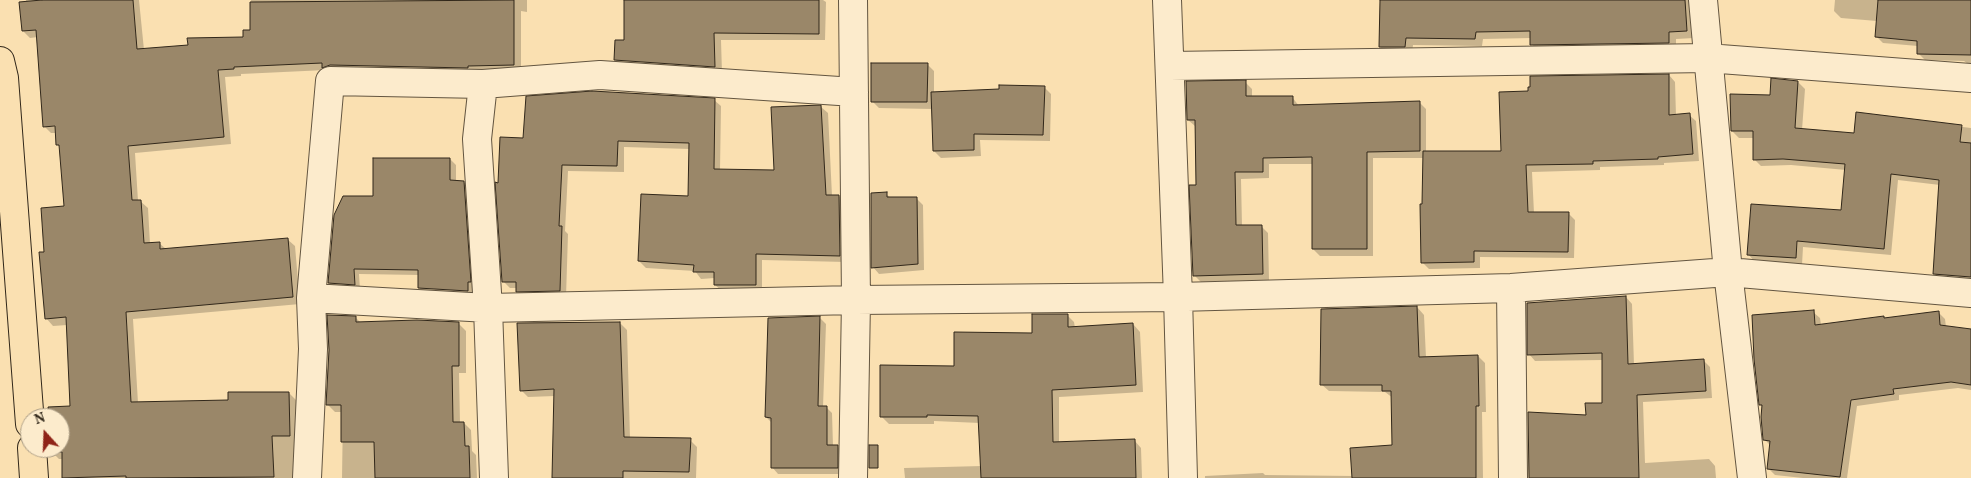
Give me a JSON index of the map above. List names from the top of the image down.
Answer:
{
  "north": "top"
}
